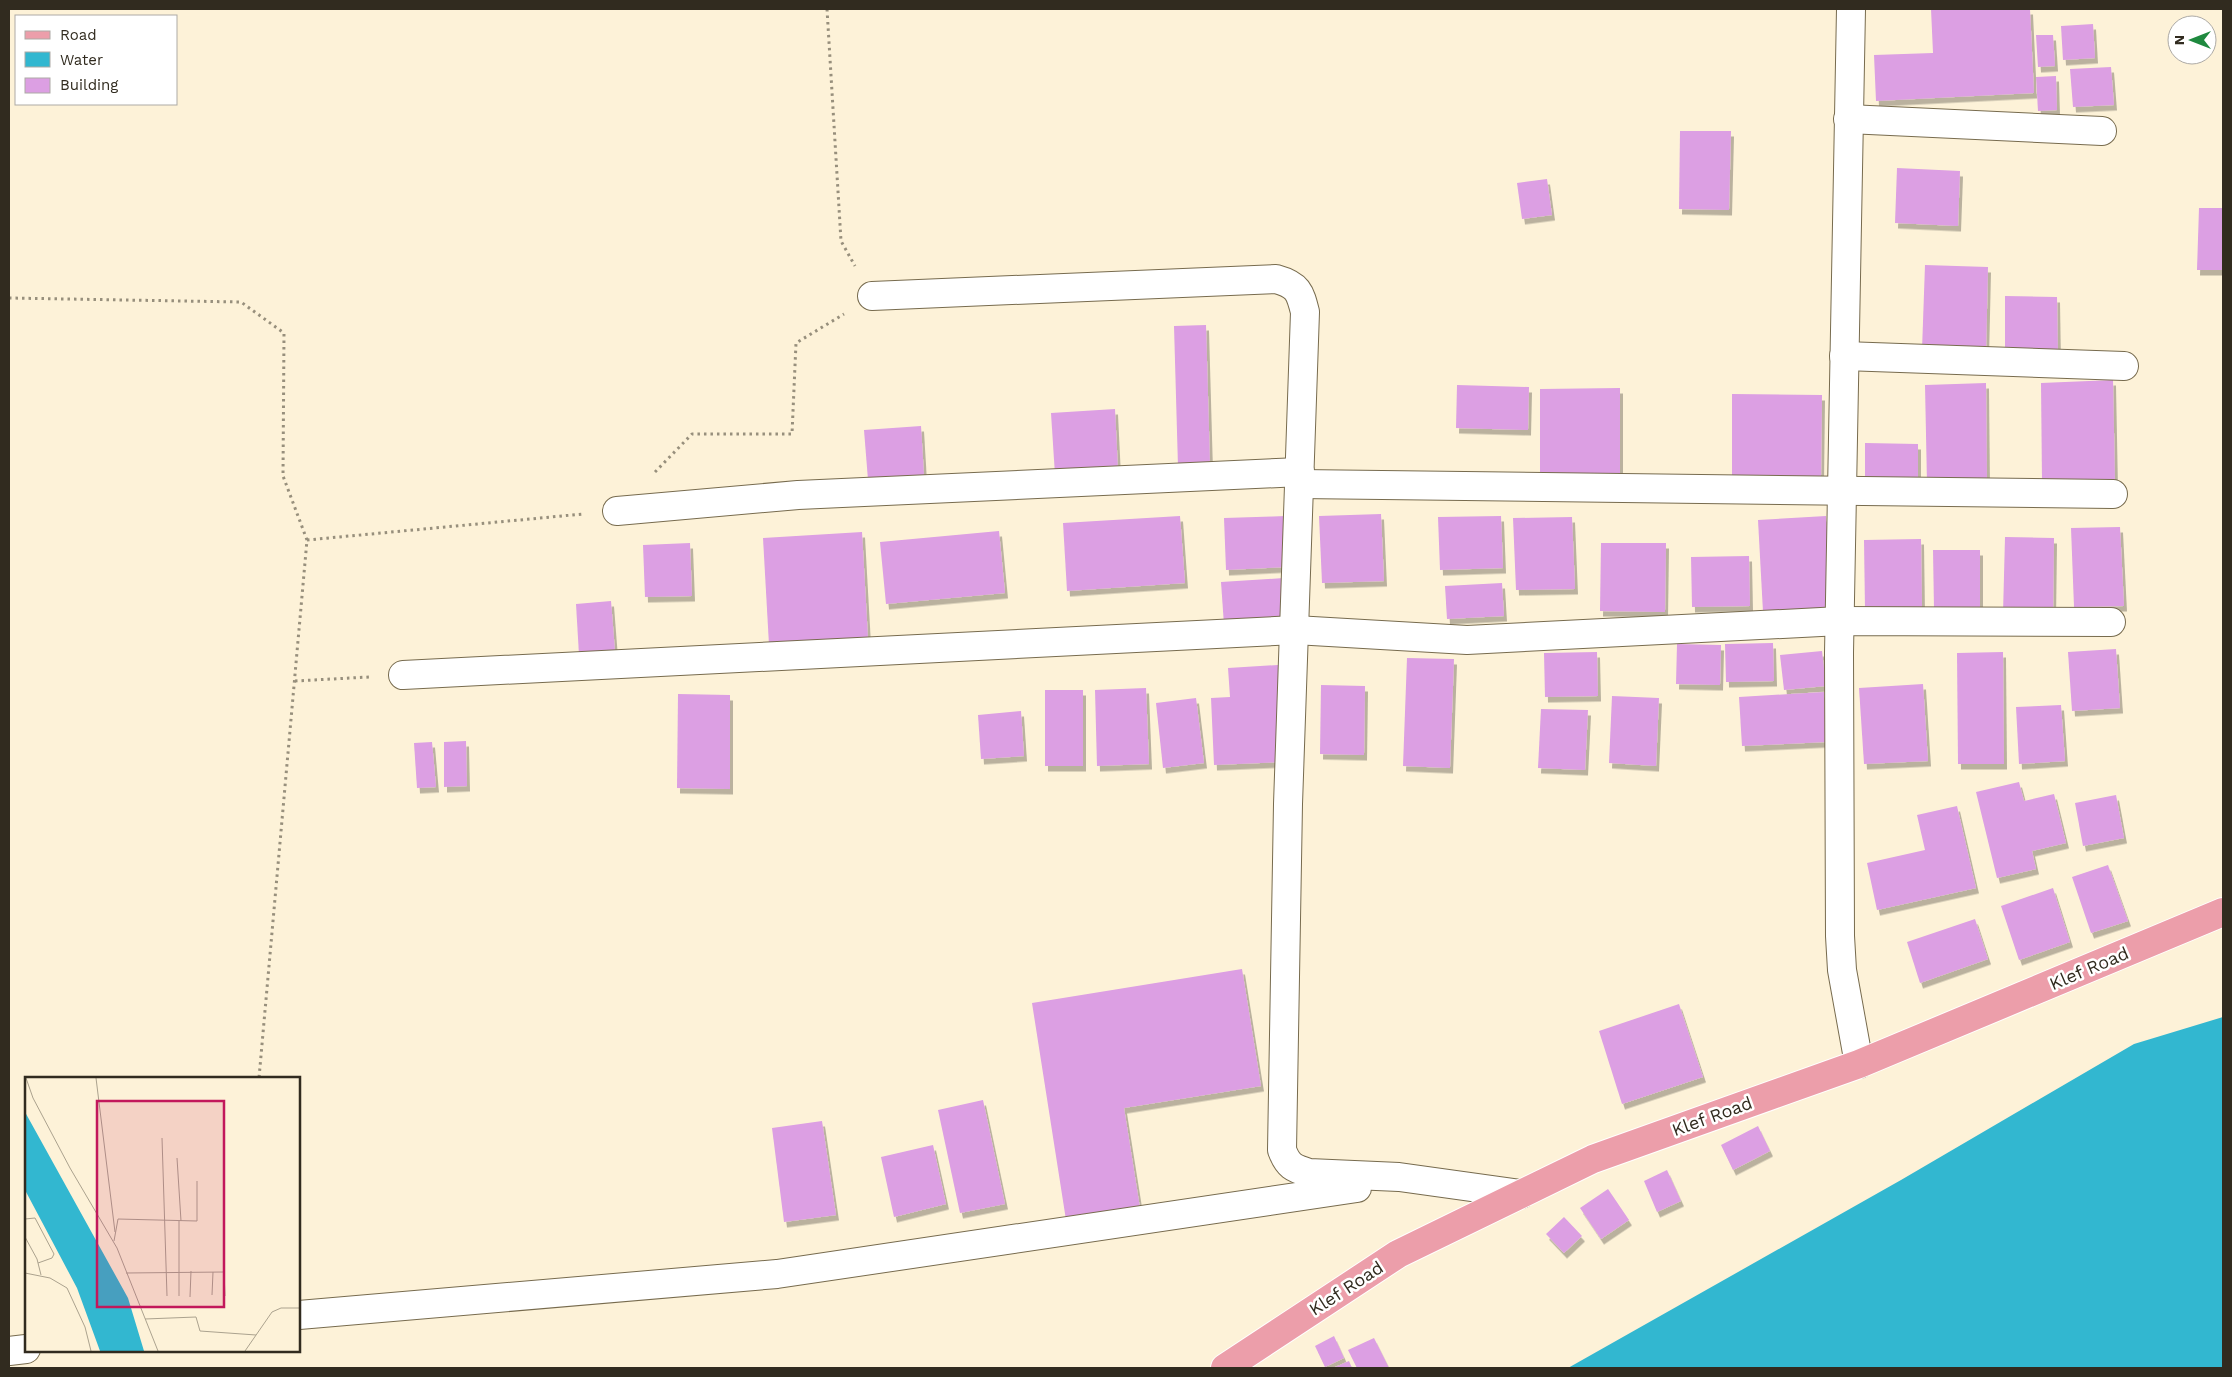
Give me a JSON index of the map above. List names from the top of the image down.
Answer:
{
  "streets": {
    "main road": ["Klef Road"]
  },
  "legend": ["Road", "Water", "Building"],
  "north": "left"
}
